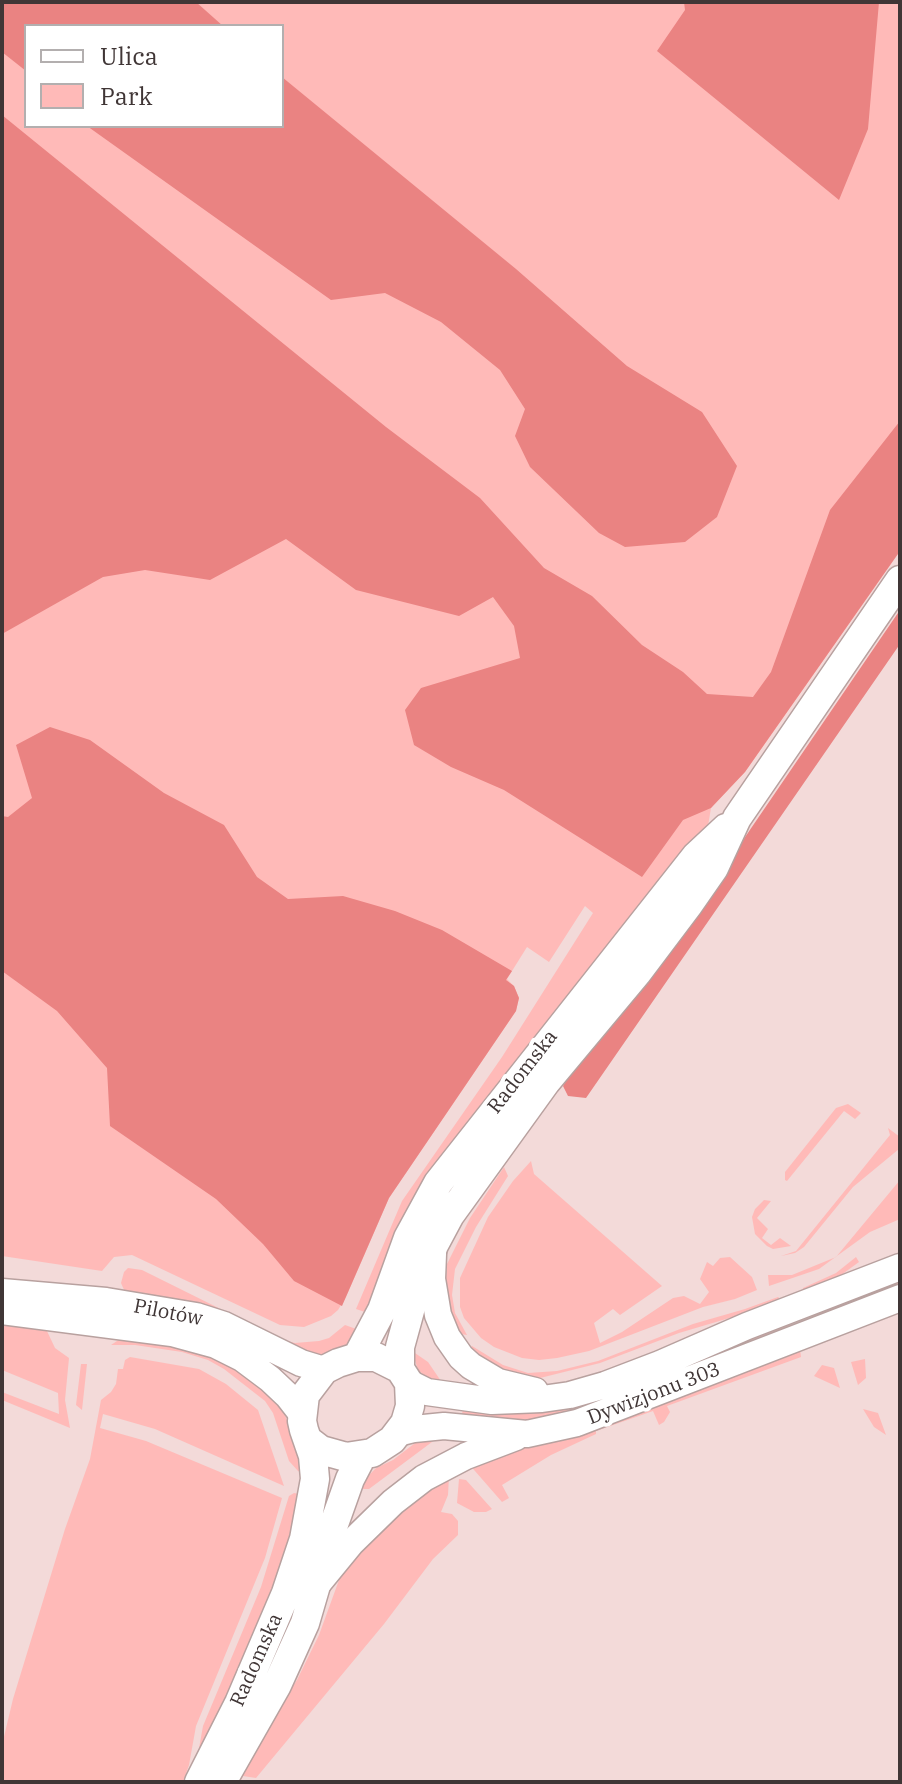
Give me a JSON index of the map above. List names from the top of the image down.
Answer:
{
  "streets": {
    "main road": ["Radomska", "Pilotów", "Dywizjonu 303"]
  },
  "crossings": [
    ["Radomska", "Pilotów"],
    ["Radomska", "Dywizjonu 303"],
    ["Pilotów", "Dywizjonu 303"]
  ],
  "legend": ["Ulica", "Park"]
}
